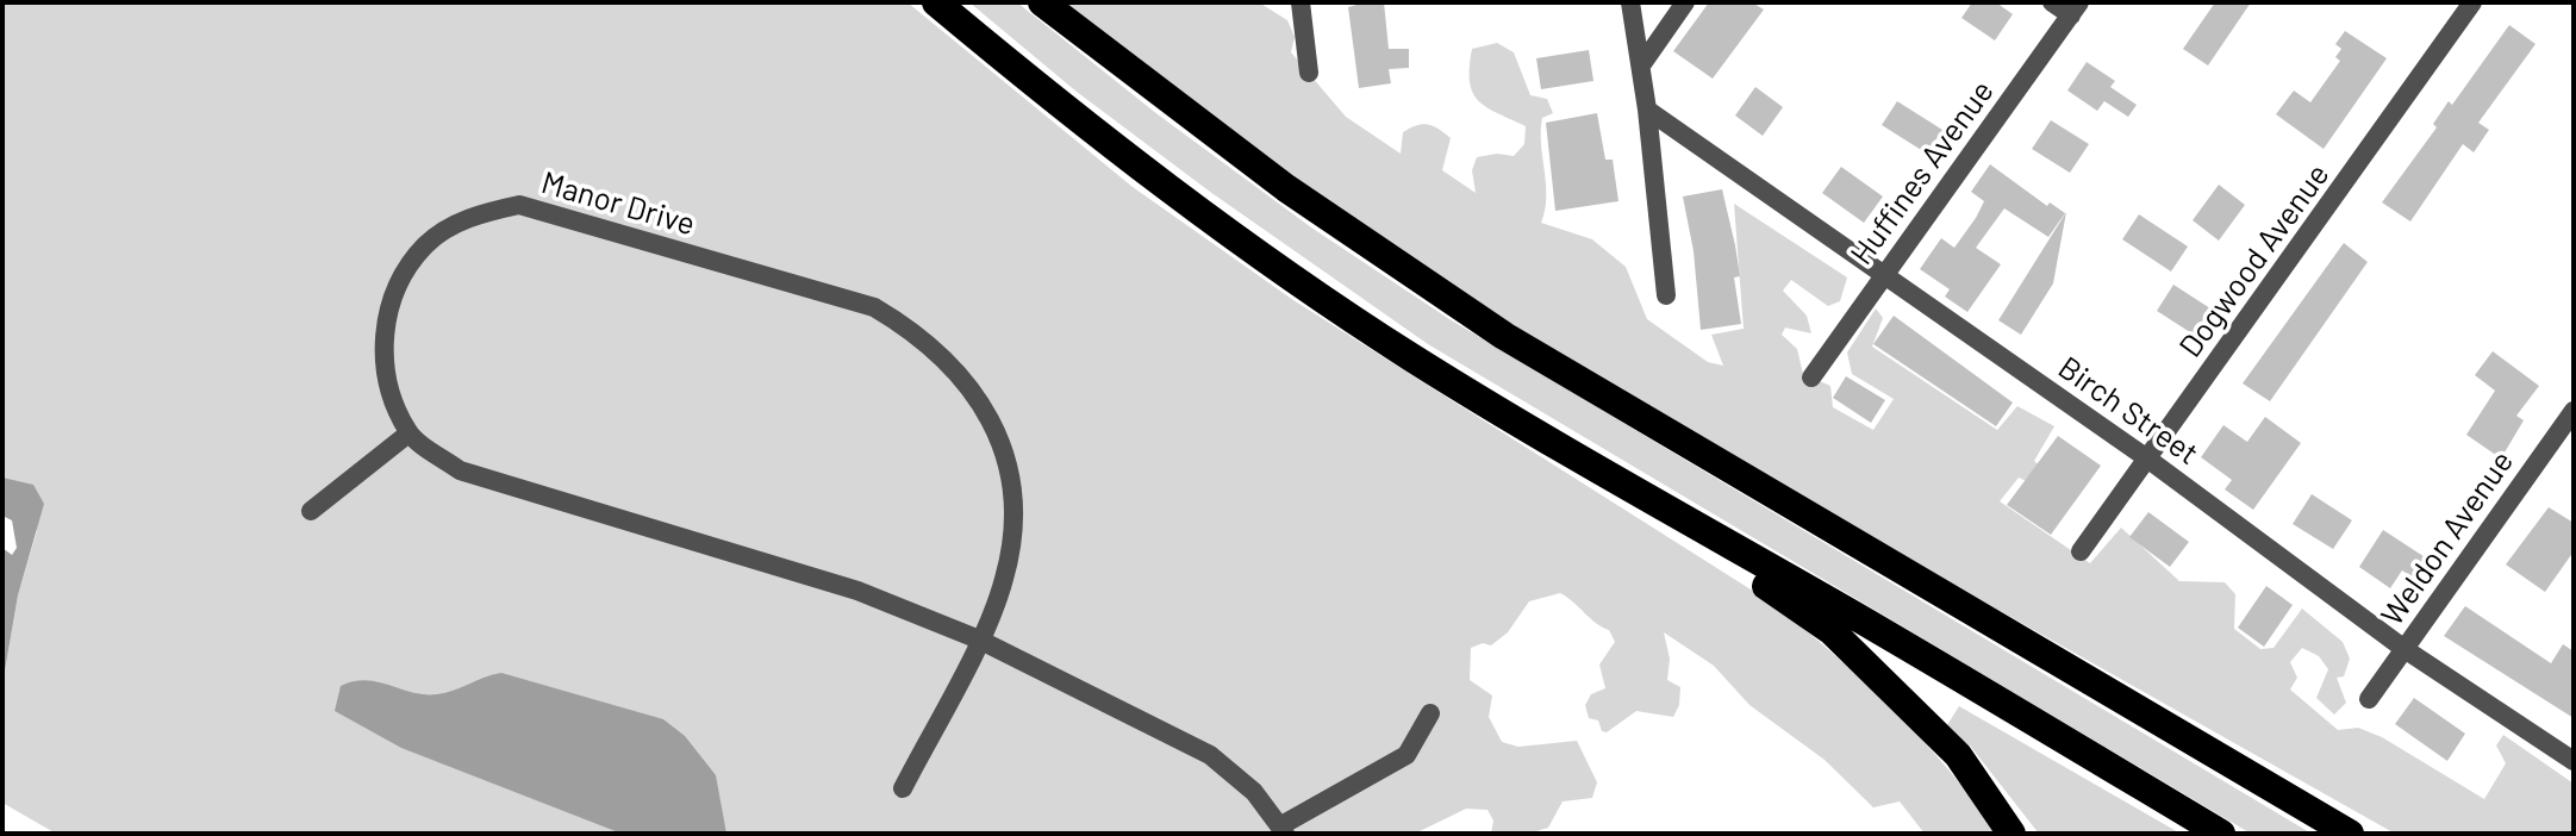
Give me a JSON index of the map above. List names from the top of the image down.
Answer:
{
  "streets": {
    "street": [
      "Huffines Avenue",
      "Manor Drive",
      "Dogwood Avenue",
      "Birch Street",
      "Weldon Avenue"
    ]
  },
  "crossings": [
    ["Huffines Avenue", "Birch Street"],
    ["Dogwood Avenue", "Birch Street"],
    ["Birch Street", "Weldon Avenue"]
  ]
}
